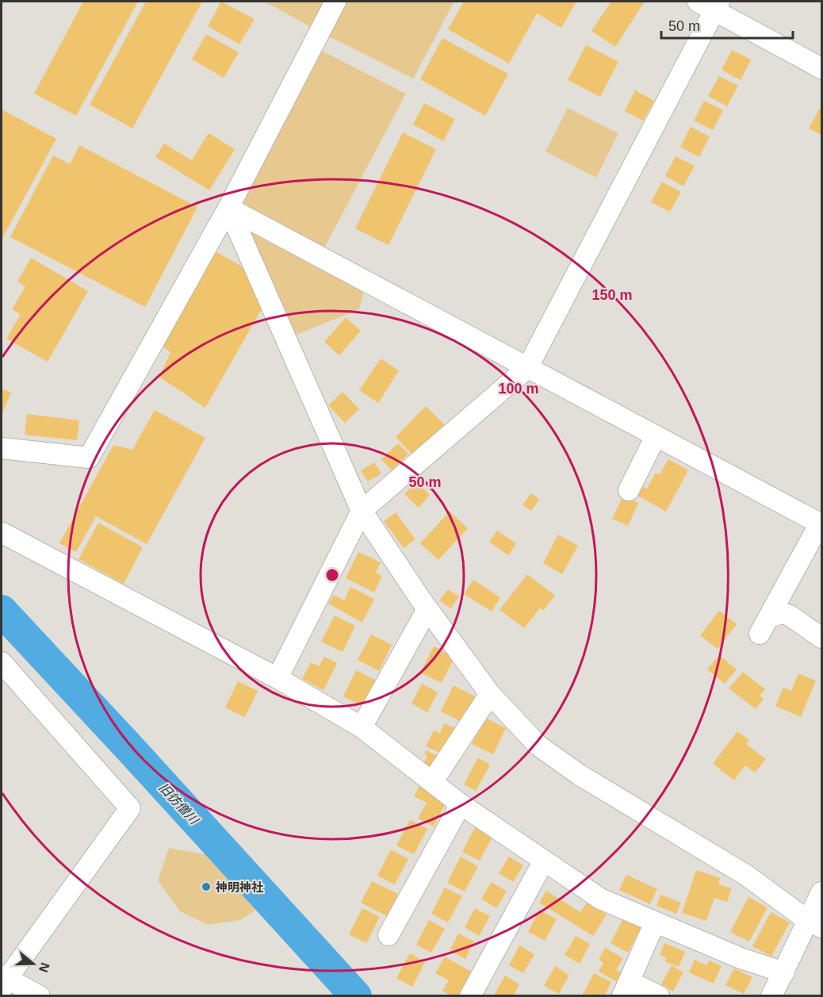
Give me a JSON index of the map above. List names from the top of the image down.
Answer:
{
  "water": ["旧彷僧川"],
  "places": ["神明神社"],
  "scale_bar": "50 m",
  "north": "right",
  "rings": ["150 m", "100 m", "50 m"]
}
